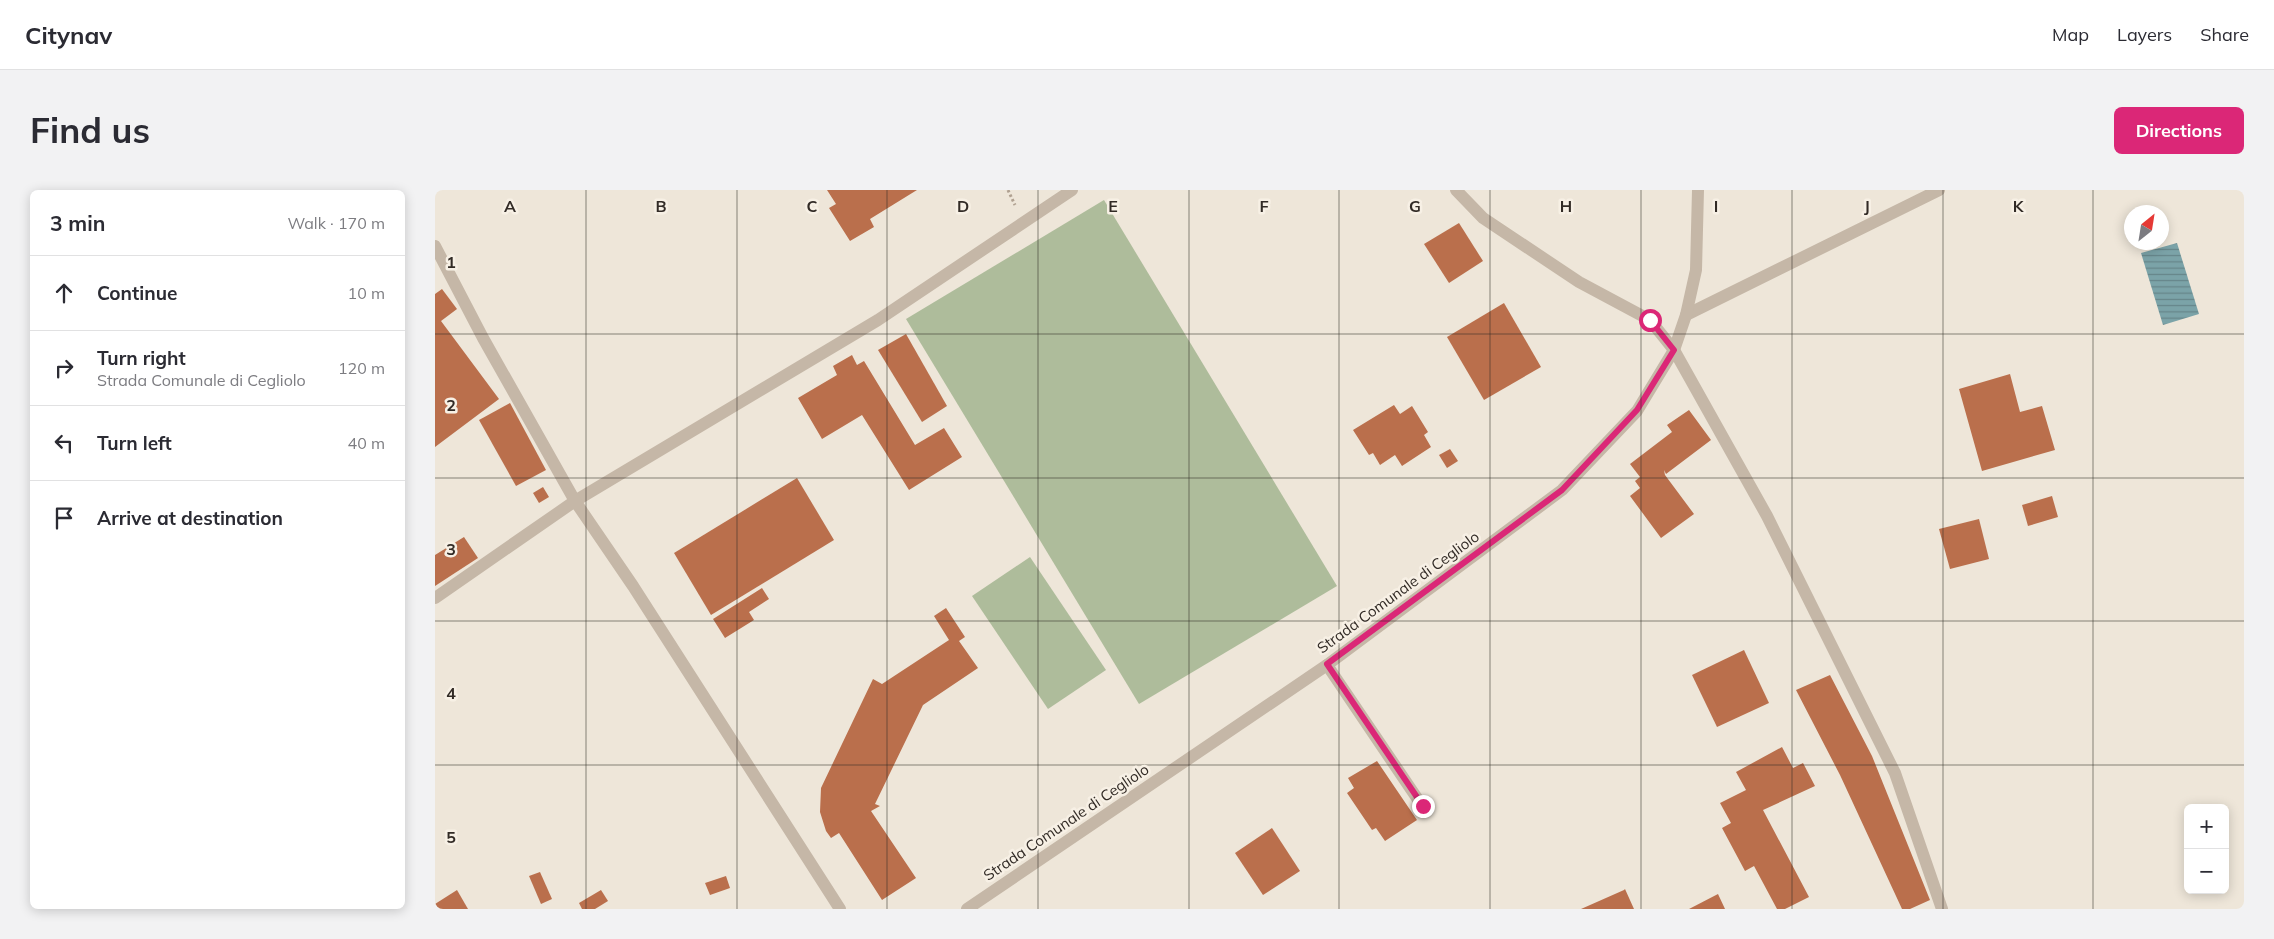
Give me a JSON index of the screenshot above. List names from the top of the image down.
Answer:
{
  "streets": {
    "street": ["Strada Comunale di Cegliolo"]
  },
  "north": "top right",
  "page": {
    "header": "Citynav",
    "nav": ["Map", "Layers", "Share"],
    "buttons": "Directions",
    "title": "Find us",
    "heading": ["3 min", "Walk · 170 m"],
    "list": [
      ["Continue", "10 m"],
      ["Turn right", "Strada Comunale di Cegliolo", "120 m"],
      ["Turn left", "40 m"],
      "Arrive at destination"
    ],
    "map_buttons": ["+", "−"]
  },
  "grid": {
    "columns": [
      "A",
      "B",
      "C",
      "D",
      "E",
      "F",
      "G",
      "H",
      "I",
      "J",
      "K"
    ],
    "rows": [
      "1",
      "2",
      "3",
      "4",
      "5"
    ]
  }
}
